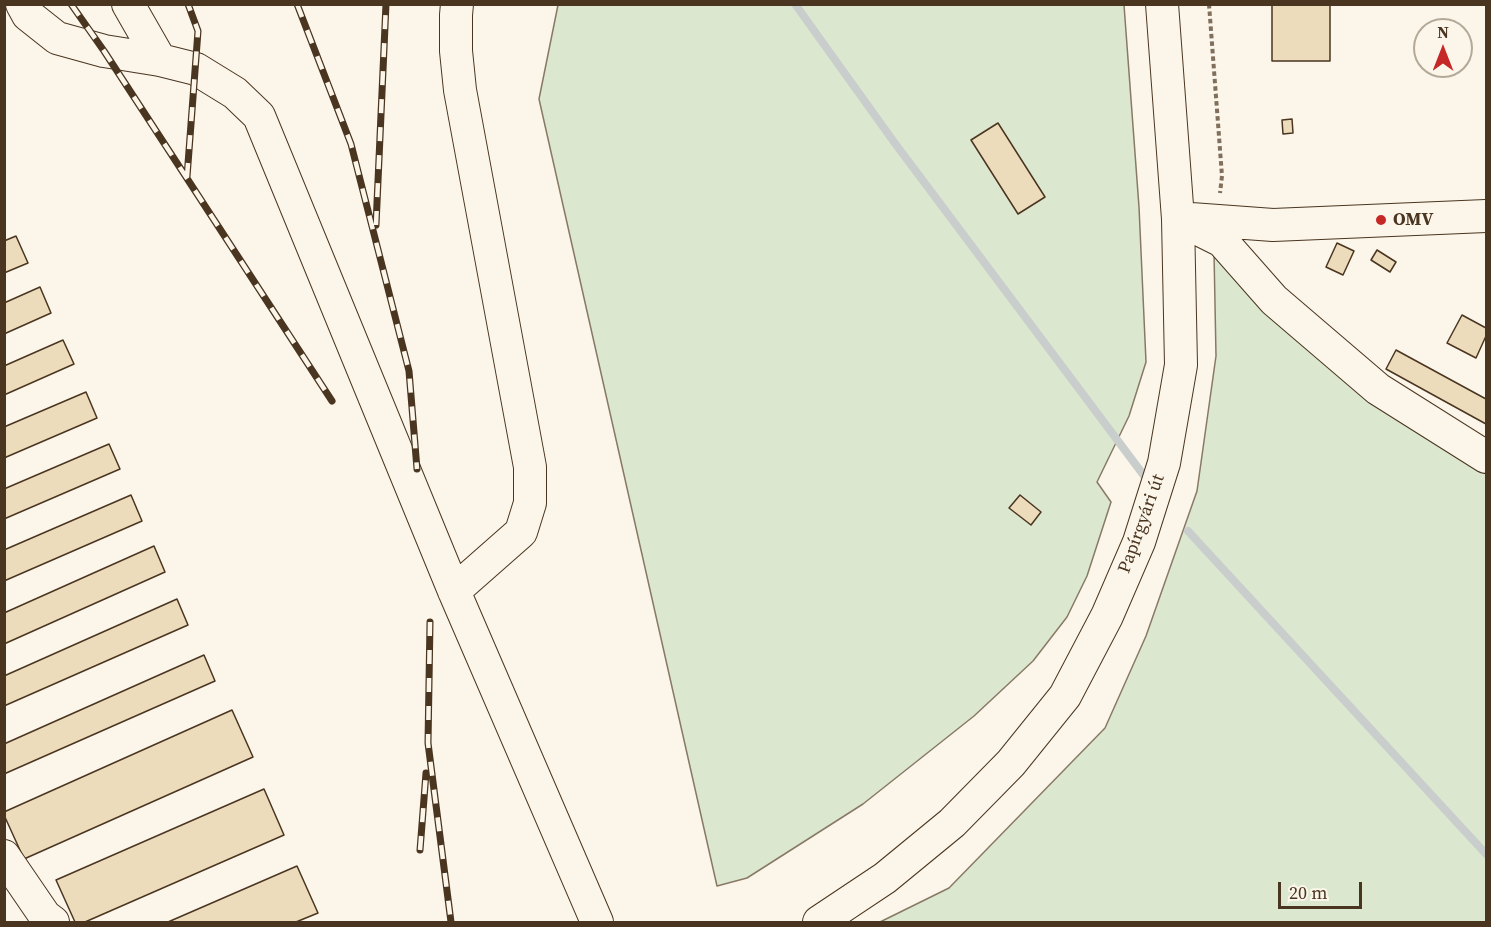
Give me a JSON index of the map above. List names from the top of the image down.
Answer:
{
  "streets": {
    "street": ["Papírgyári út"]
  },
  "places": ["OMV"],
  "scale_bar": "20 m",
  "north": "top"
}
